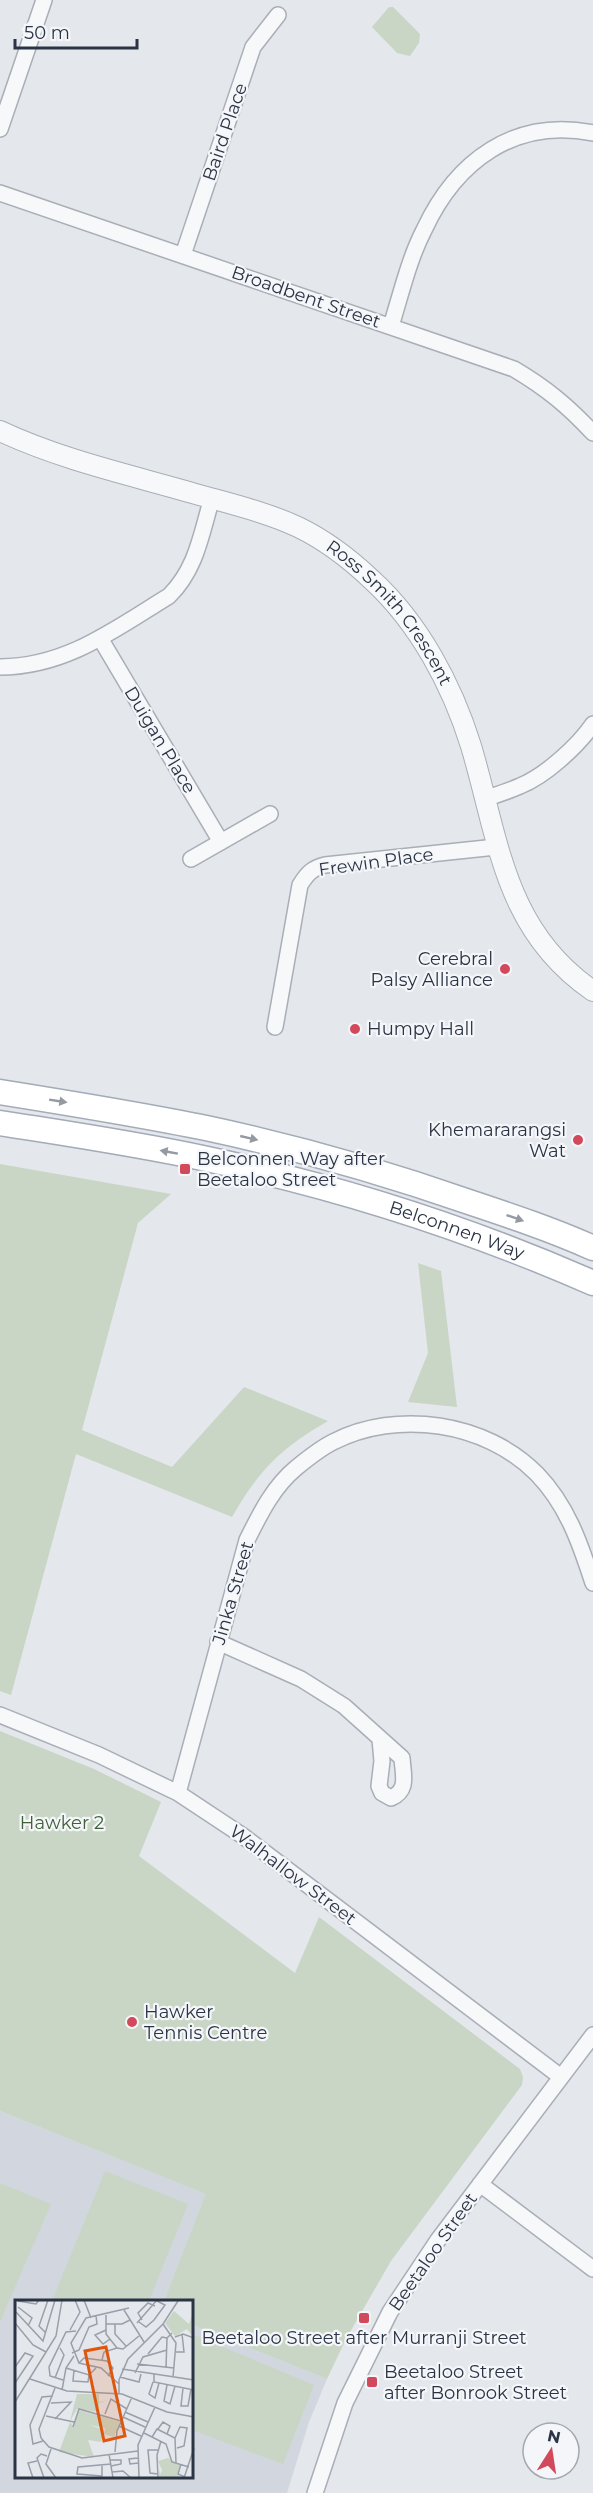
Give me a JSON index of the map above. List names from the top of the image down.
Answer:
{
  "streets": {
    "main road": ["Belconnen Way"],
    "street": [
      "Baird Place",
      "Broadbent Street",
      "Ross Smith Crescent",
      "Duigan Place",
      "Frewin Place",
      "Jinka Street",
      "Walhallow Street",
      "Beetaloo Street"
    ]
  },
  "crossings": [
    ["Baird Place", "Broadbent Street"],
    ["Ross Smith Crescent", "Frewin Place"],
    ["Jinka Street", "Walhallow Street"],
    ["Walhallow Street", "Beetaloo Street"]
  ],
  "parks": ["Hawker 2"],
  "places": {
    "other": [
      "Cerebral Palsy Alliance",
      "Humpy Hall",
      "Khemararangsi Wat",
      "Hawker Tennis Centre"
    ],
    "transit": ["Belconnen Way after Beetaloo Street", "Beetaloo Street after Murranji Street", "Beetaloo Street after Bonrook Street"]
  },
  "scale_bar": "50 m",
  "north": "top"
}
